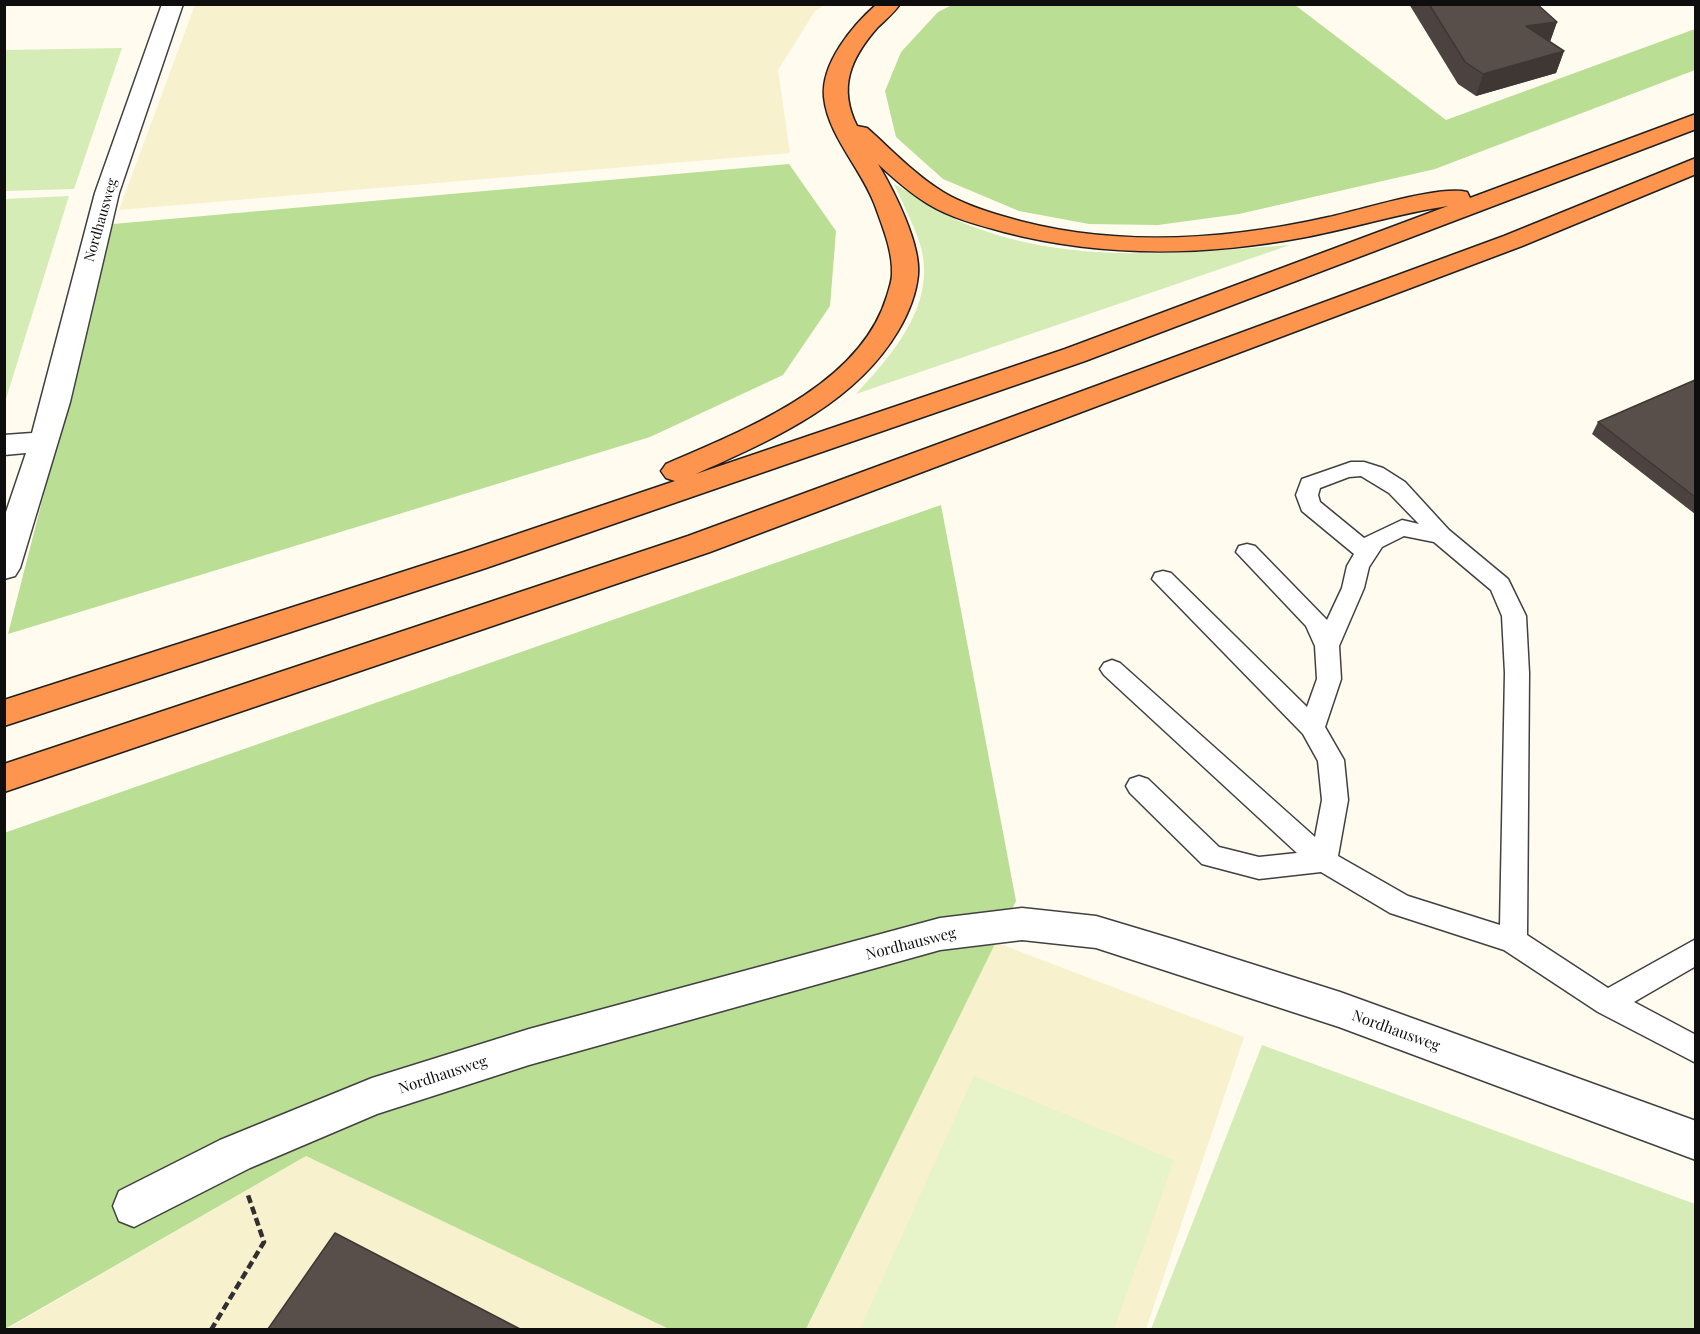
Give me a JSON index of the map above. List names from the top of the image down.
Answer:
{
  "streets": {
    "street": ["Nordhausweg"]
  }
}
